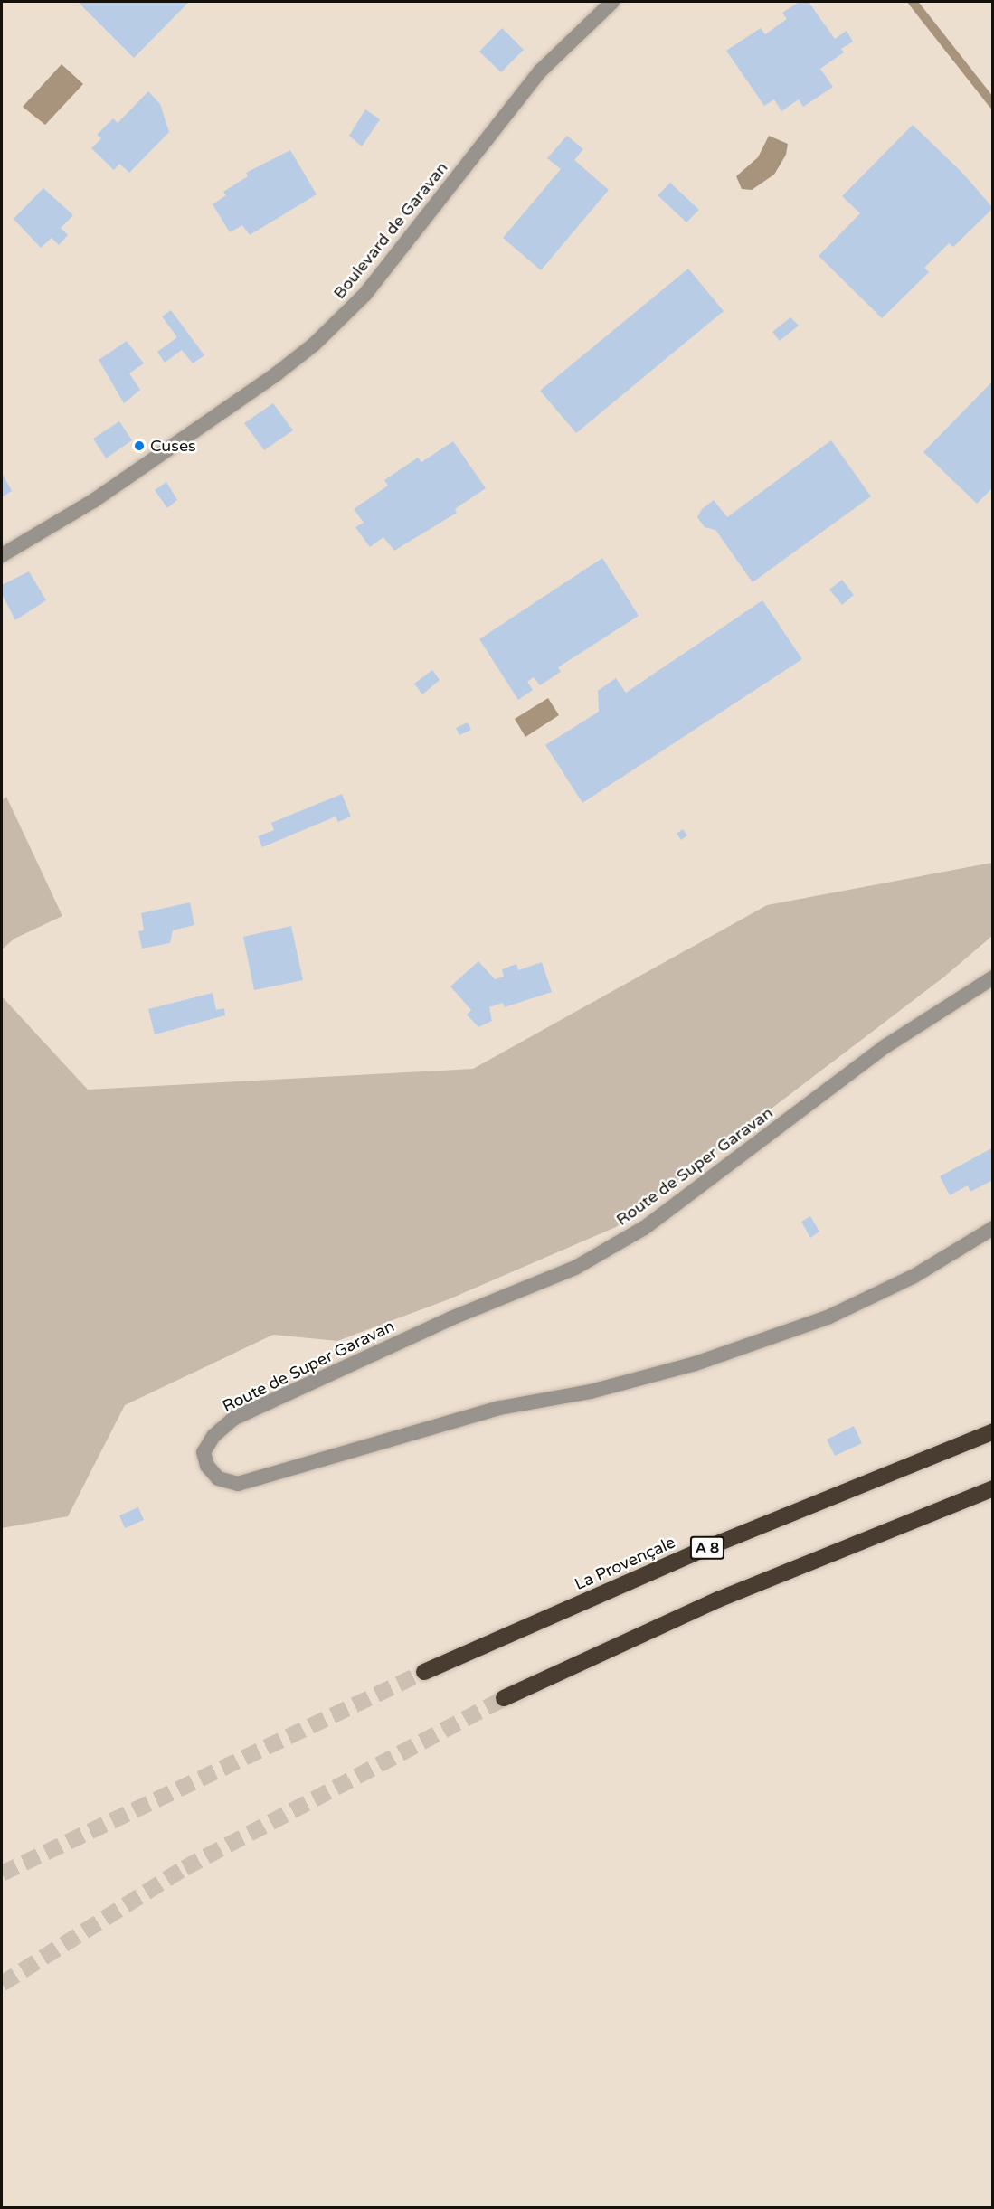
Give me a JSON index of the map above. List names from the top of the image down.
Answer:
{
  "streets": {
    "highway": ["A 8", "La Provençale"],
    "street": ["Boulevard de Garavan", "Route de Super Garavan"]
  },
  "places": ["Cuses"]
}
